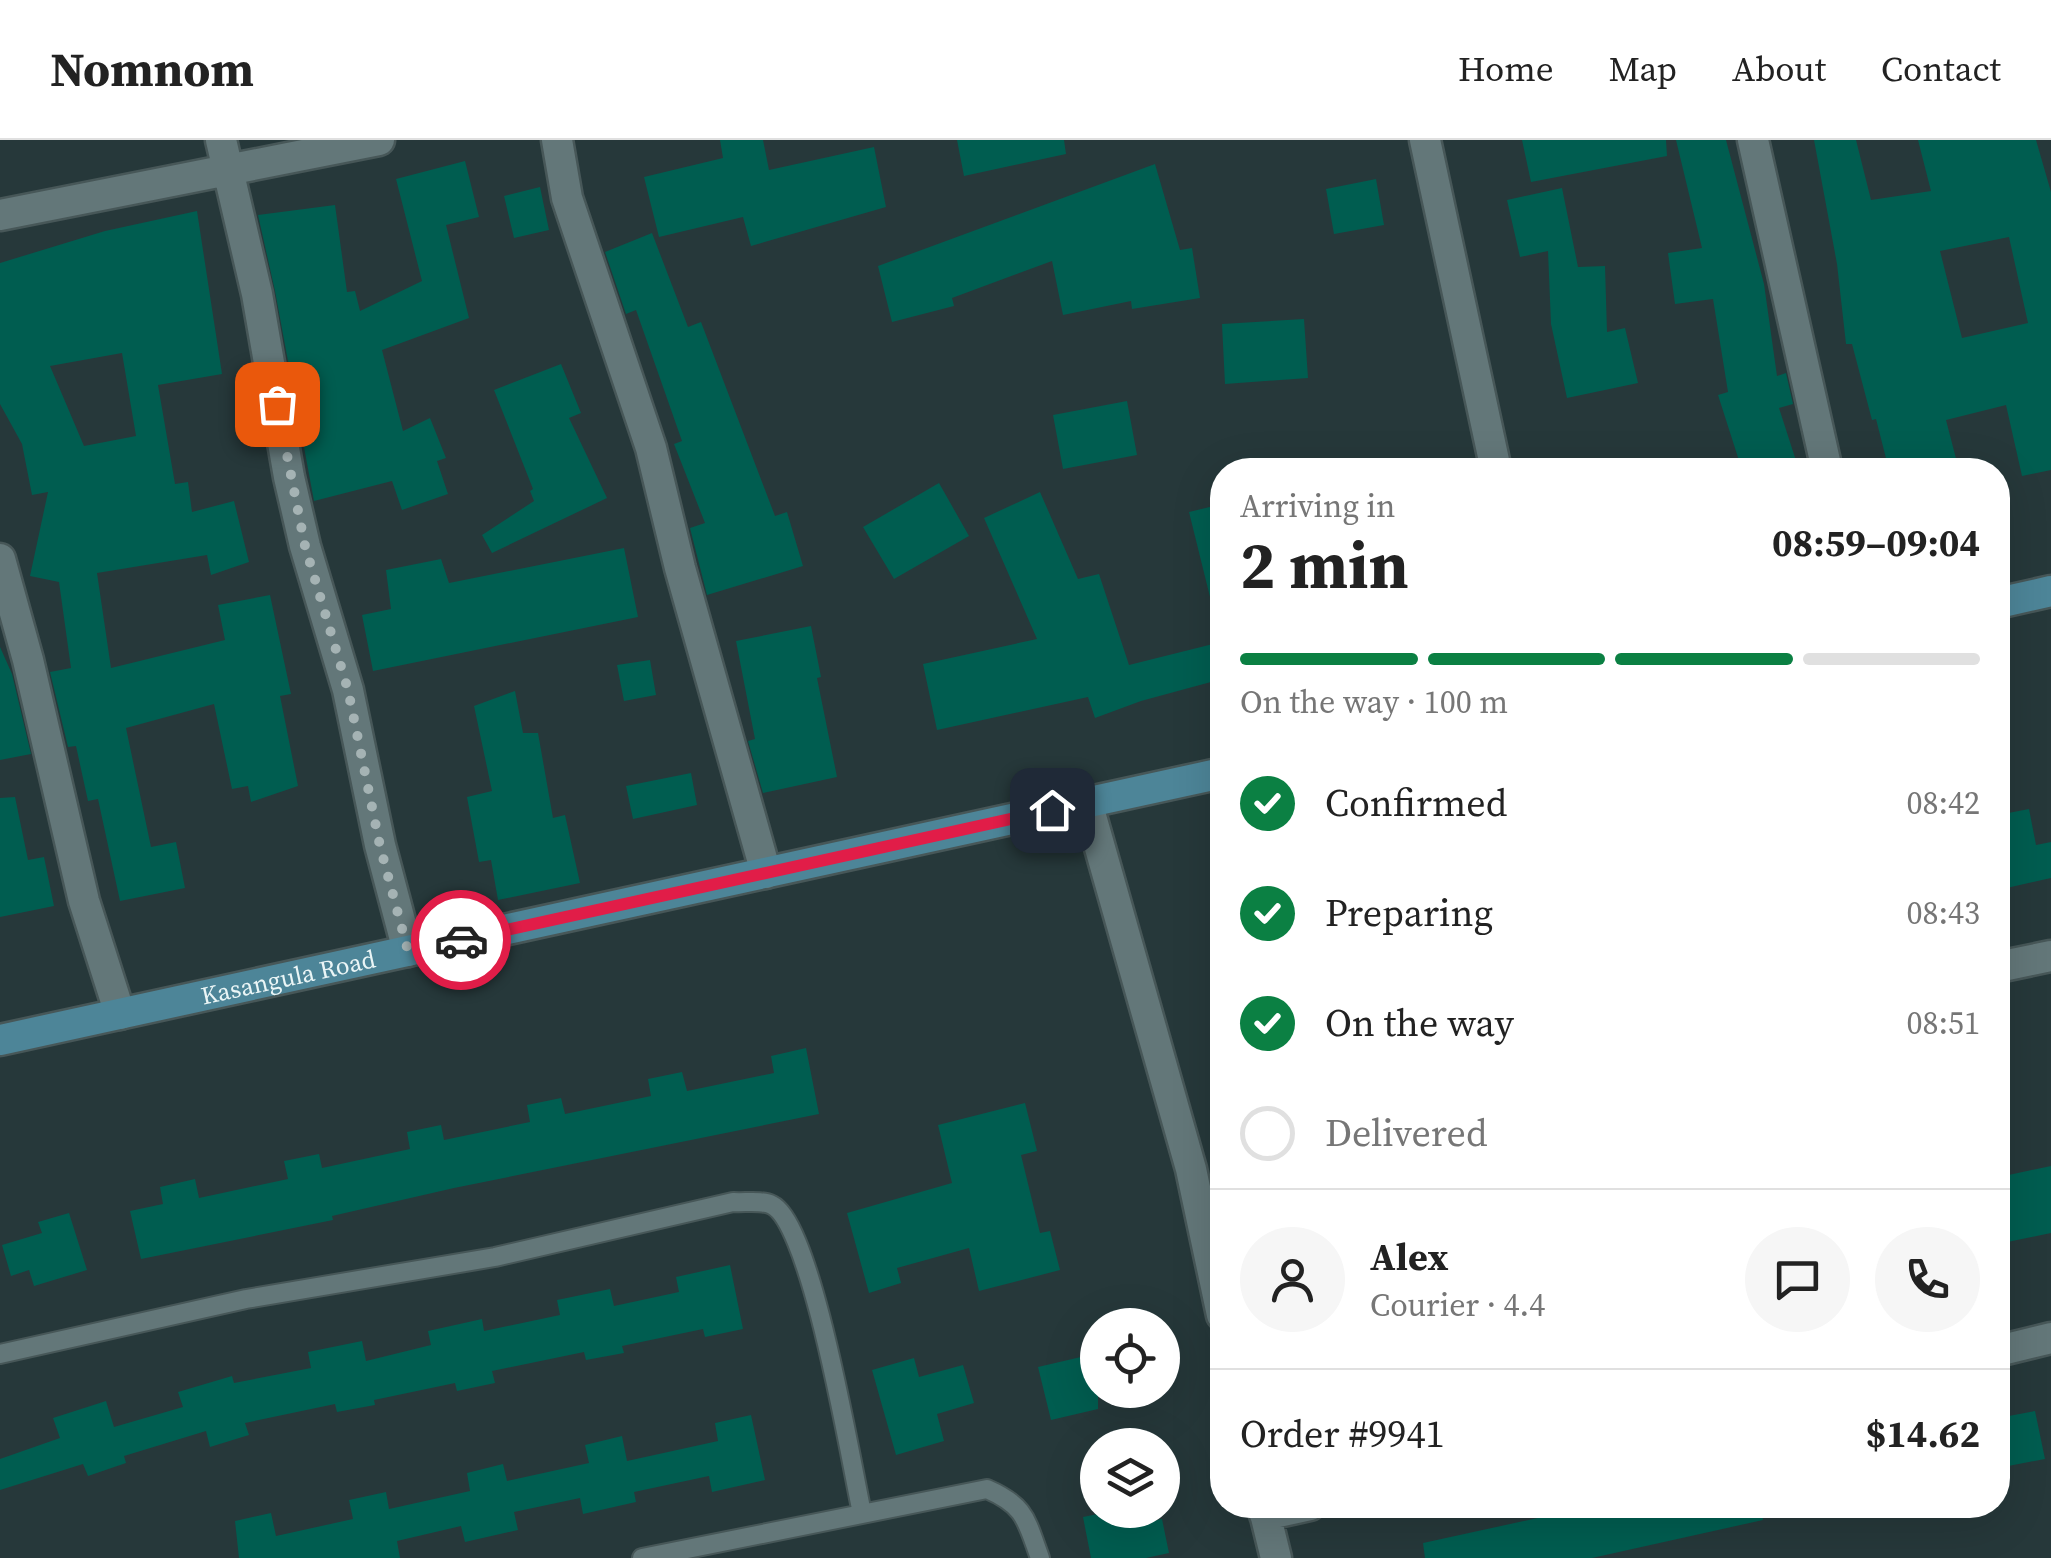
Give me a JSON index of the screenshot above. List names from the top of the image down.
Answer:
{
  "streets": {
    "main road": ["Kasangula Road"]
  },
  "page": {
    "header": "Nomnom",
    "nav": [
      "Home",
      "Map",
      "About",
      "Contact"
    ],
    "heading": ["2 min", "Arriving in", "08:59–09:04"],
    "panel": [
      "Alex",
      "Courier · 4.4",
      "Order #9941",
      "$14.62"
    ],
    "bar": "On the way · 100 m",
    "list": [
      ["Confirmed", "08:42"],
      ["Preparing", "08:43"],
      ["On the way", "08:51"],
      "Delivered"
    ]
  }
}
